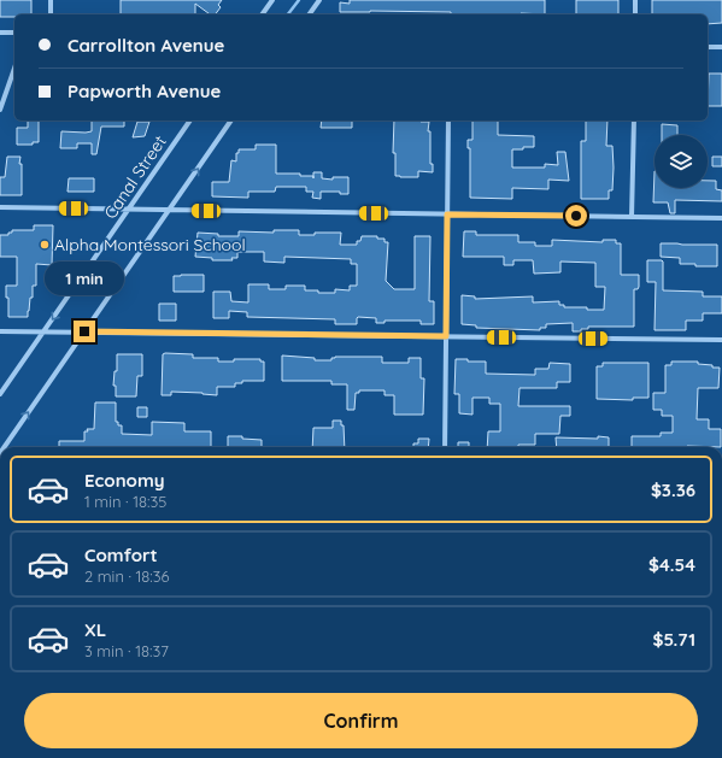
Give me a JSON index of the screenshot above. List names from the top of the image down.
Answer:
{
  "streets": {
    "street": ["Canal Street"]
  },
  "places": ["Alpha Montessori School"],
  "page": {
    "banner": ["Carrollton Avenue", "Papworth Avenue"],
    "bubble": "1 min",
    "list": [
      {
        "name": "Economy",
        "note": "1 min · 18:35",
        "value": "$3.36"
      },
      {
        "name": "Comfort",
        "note": "2 min · 18:36",
        "value": "$4.54"
      },
      {
        "name": "XL",
        "note": "3 min · 18:37",
        "value": "$5.71"
      }
    ],
    "buttons": "Confirm"
  }
}
